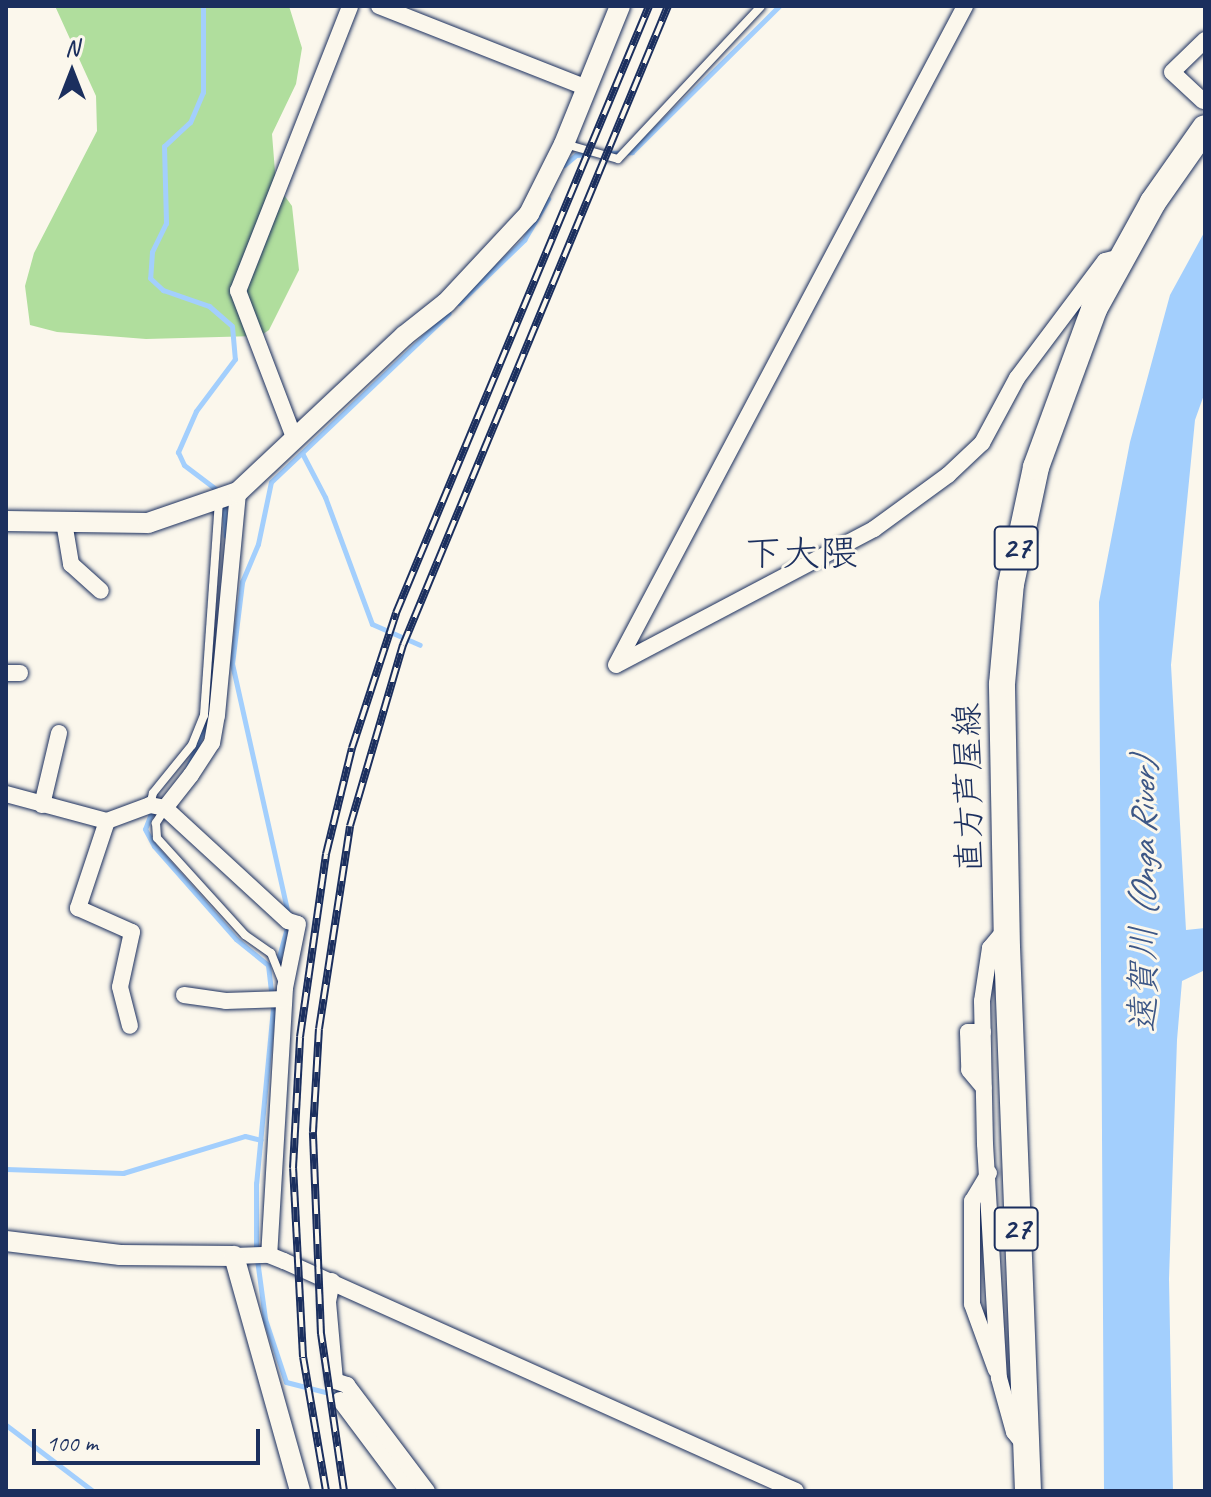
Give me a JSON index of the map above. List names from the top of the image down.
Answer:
{
  "streets": {
    "main road": ["27", "直方芦屋線"]
  },
  "districts": ["下大隈"],
  "water": ["遠賀川 (Onga River)"],
  "scale_bar": "100 m",
  "north": "top"
}
